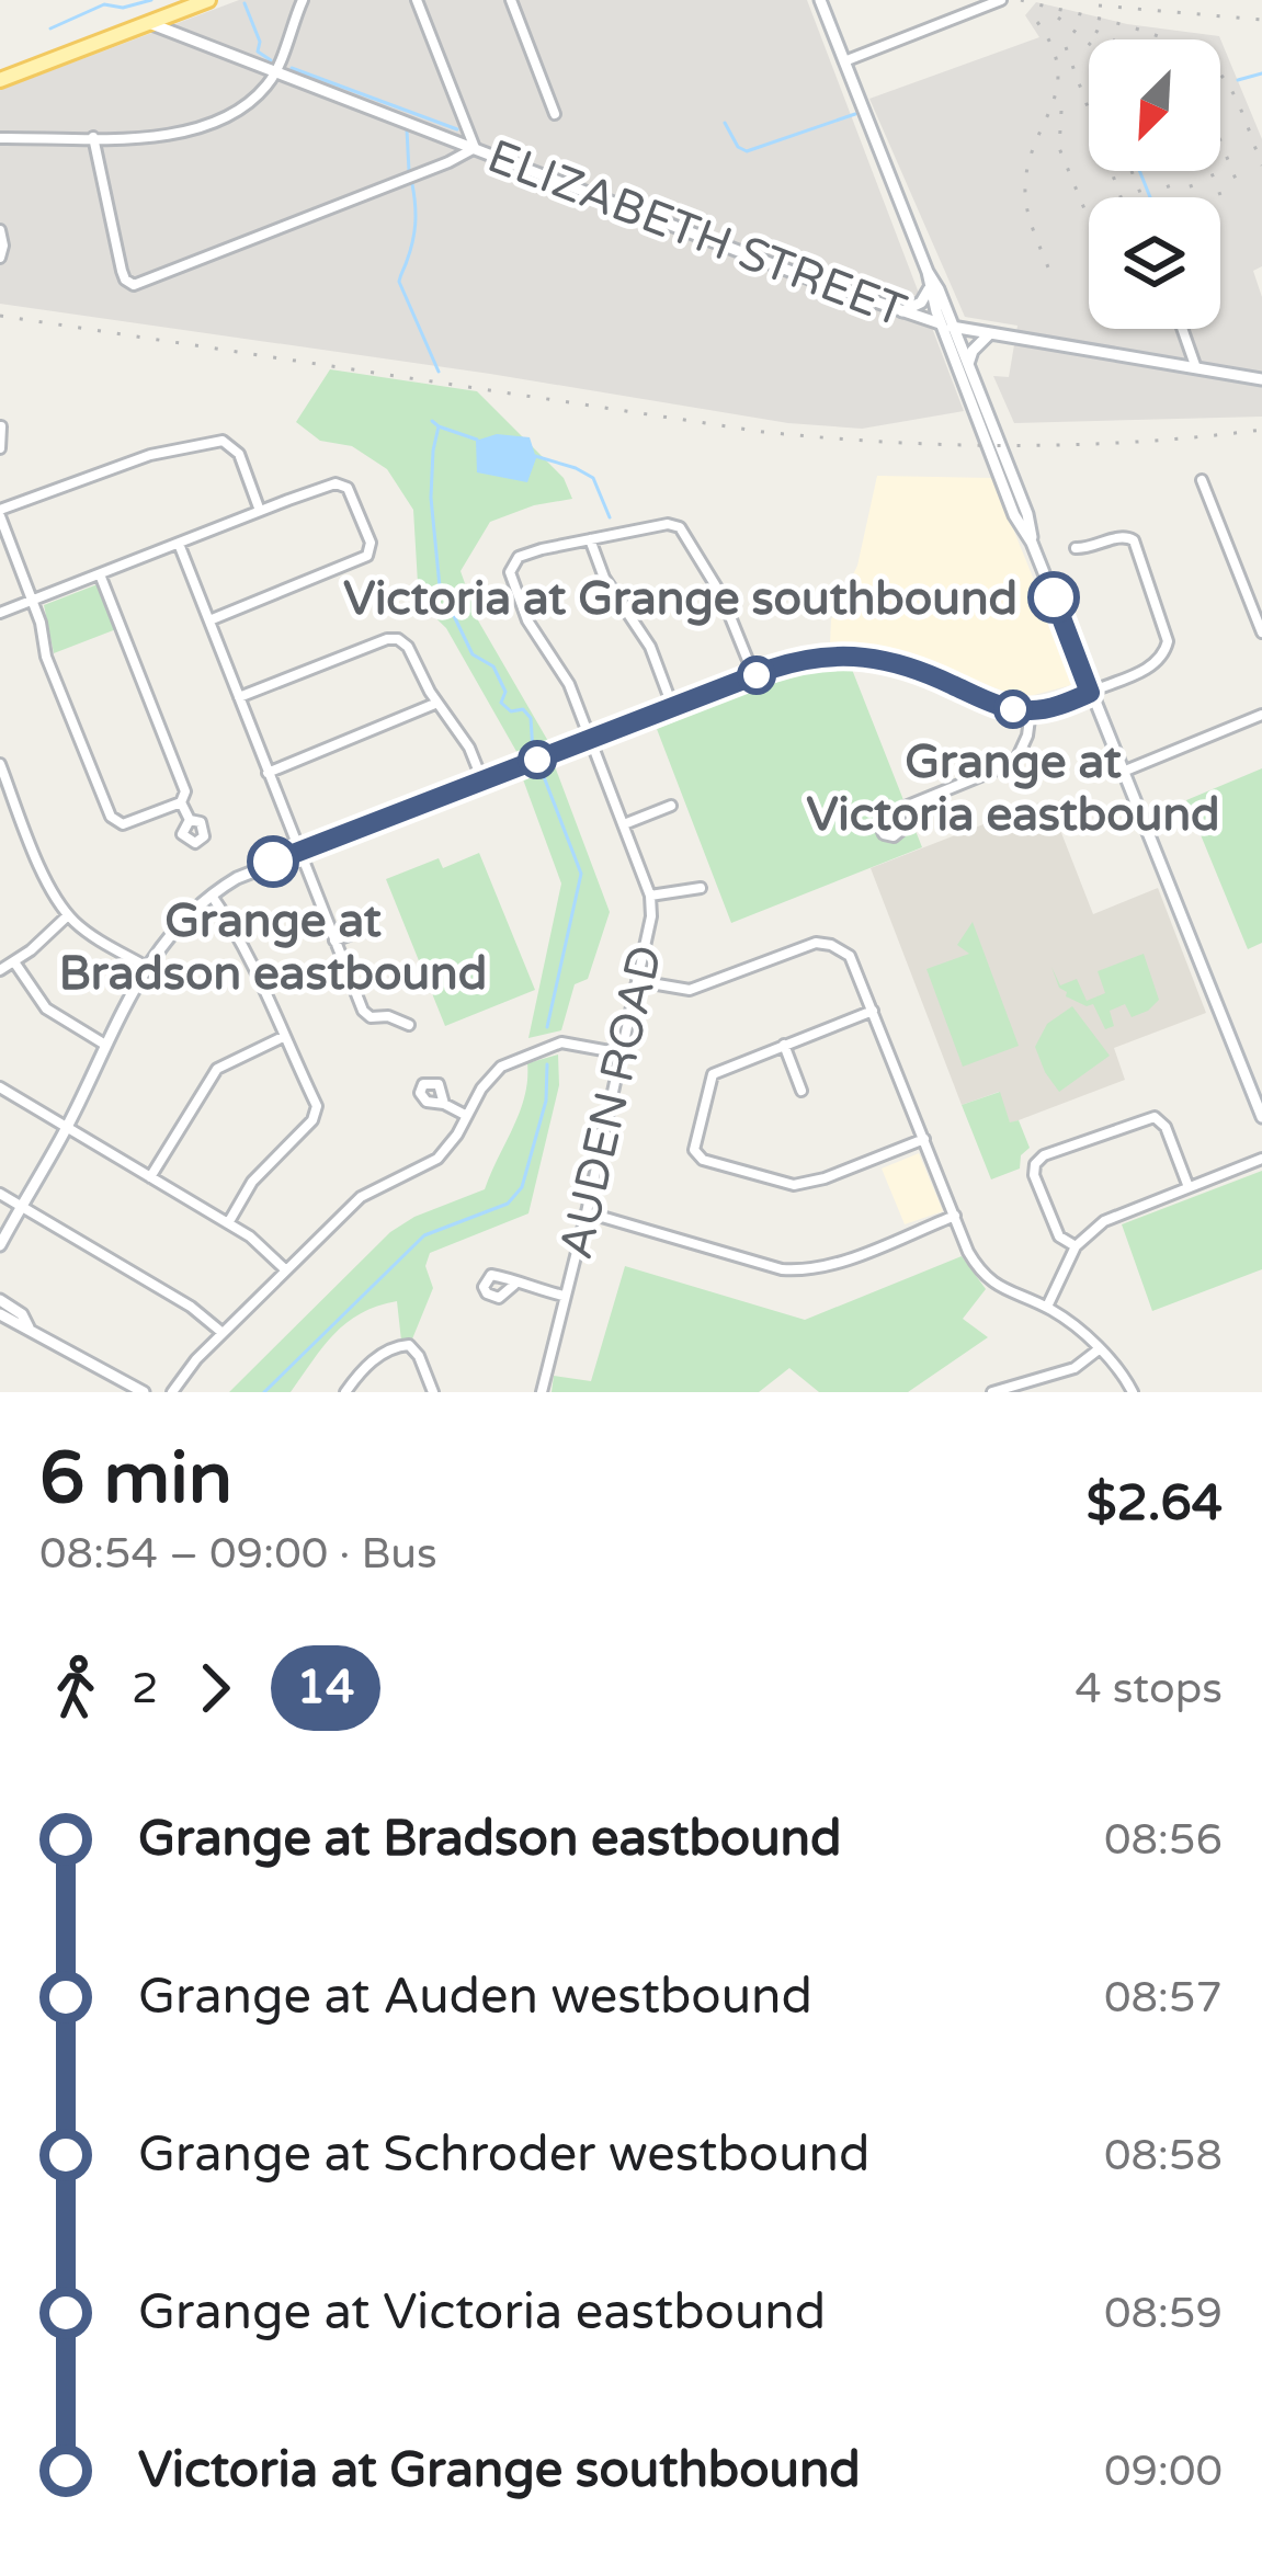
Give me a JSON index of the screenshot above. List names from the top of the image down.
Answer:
{
  "streets": {
    "main road": ["ELIZABETH STREET"],
    "street": ["AUDEN ROAD"]
  },
  "places": ["Victoria at Grange southbound", "Grange at Victoria eastbound", "Grange at Bradson eastbound"],
  "lines": ["bus line 14"],
  "north": "bottom left",
  "page": {
    "heading": ["6 min", "08:54 – 09:00 · Bus", "$2.64"],
    "legs": ["2", "14", "4 stops"],
    "list": [
      {
        "name": "Grange at Bradson eastbound",
        "value": "08:56"
      },
      {
        "name": "Grange at Auden westbound",
        "value": "08:57"
      },
      {
        "name": "Grange at Schroder westbound",
        "value": "08:58"
      },
      {
        "name": "Grange at Victoria eastbound",
        "value": "08:59"
      },
      {
        "name": "Victoria at Grange southbound",
        "value": "09:00"
      }
    ]
  }
}
